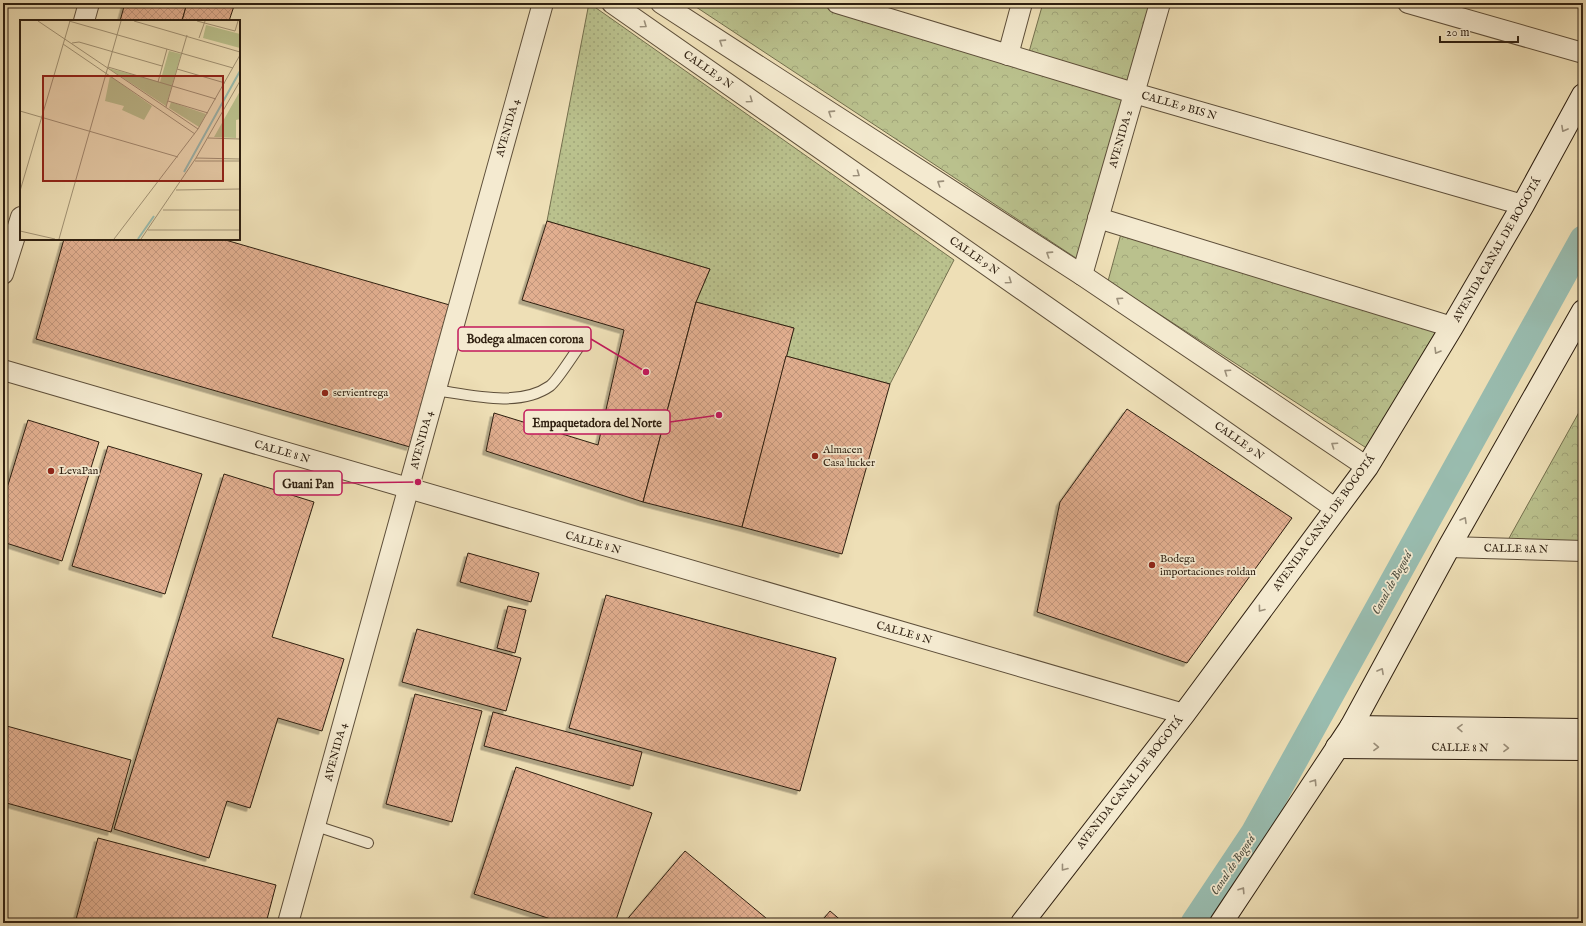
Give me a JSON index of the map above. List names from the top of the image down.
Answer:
{
  "streets": {
    "main road": ["AVENIDA CANAL DE BOGOTÁ", "CALLE 8 N"],
    "street": [
      "CALLE 9 N",
      "CALLE 9 BIS N",
      "AVENIDA 4",
      "AVENIDA 2",
      "CALLE 8A N"
    ]
  },
  "crossings": [
    ["CALLE 9 N", "AVENIDA CANAL DE BOGOTÁ"],
    ["CALLE 9 BIS N", "AVENIDA 2"],
    ["CALLE 9 BIS N", "AVENIDA CANAL DE BOGOTÁ"],
    ["AVENIDA 4", "CALLE 8 N"],
    ["AVENIDA CANAL DE BOGOTÁ", "CALLE 8 N"]
  ],
  "water": ["Canal de Bogotá"],
  "places": [
    "Bodega almacen corona",
    "servientrega",
    "Empaquetadora del Norte",
    "Almacen Casa lucker",
    "LevaPan",
    "Guani Pan",
    "Bodega importaciones roldan"
  ],
  "scale_bar": "20 m"
}
